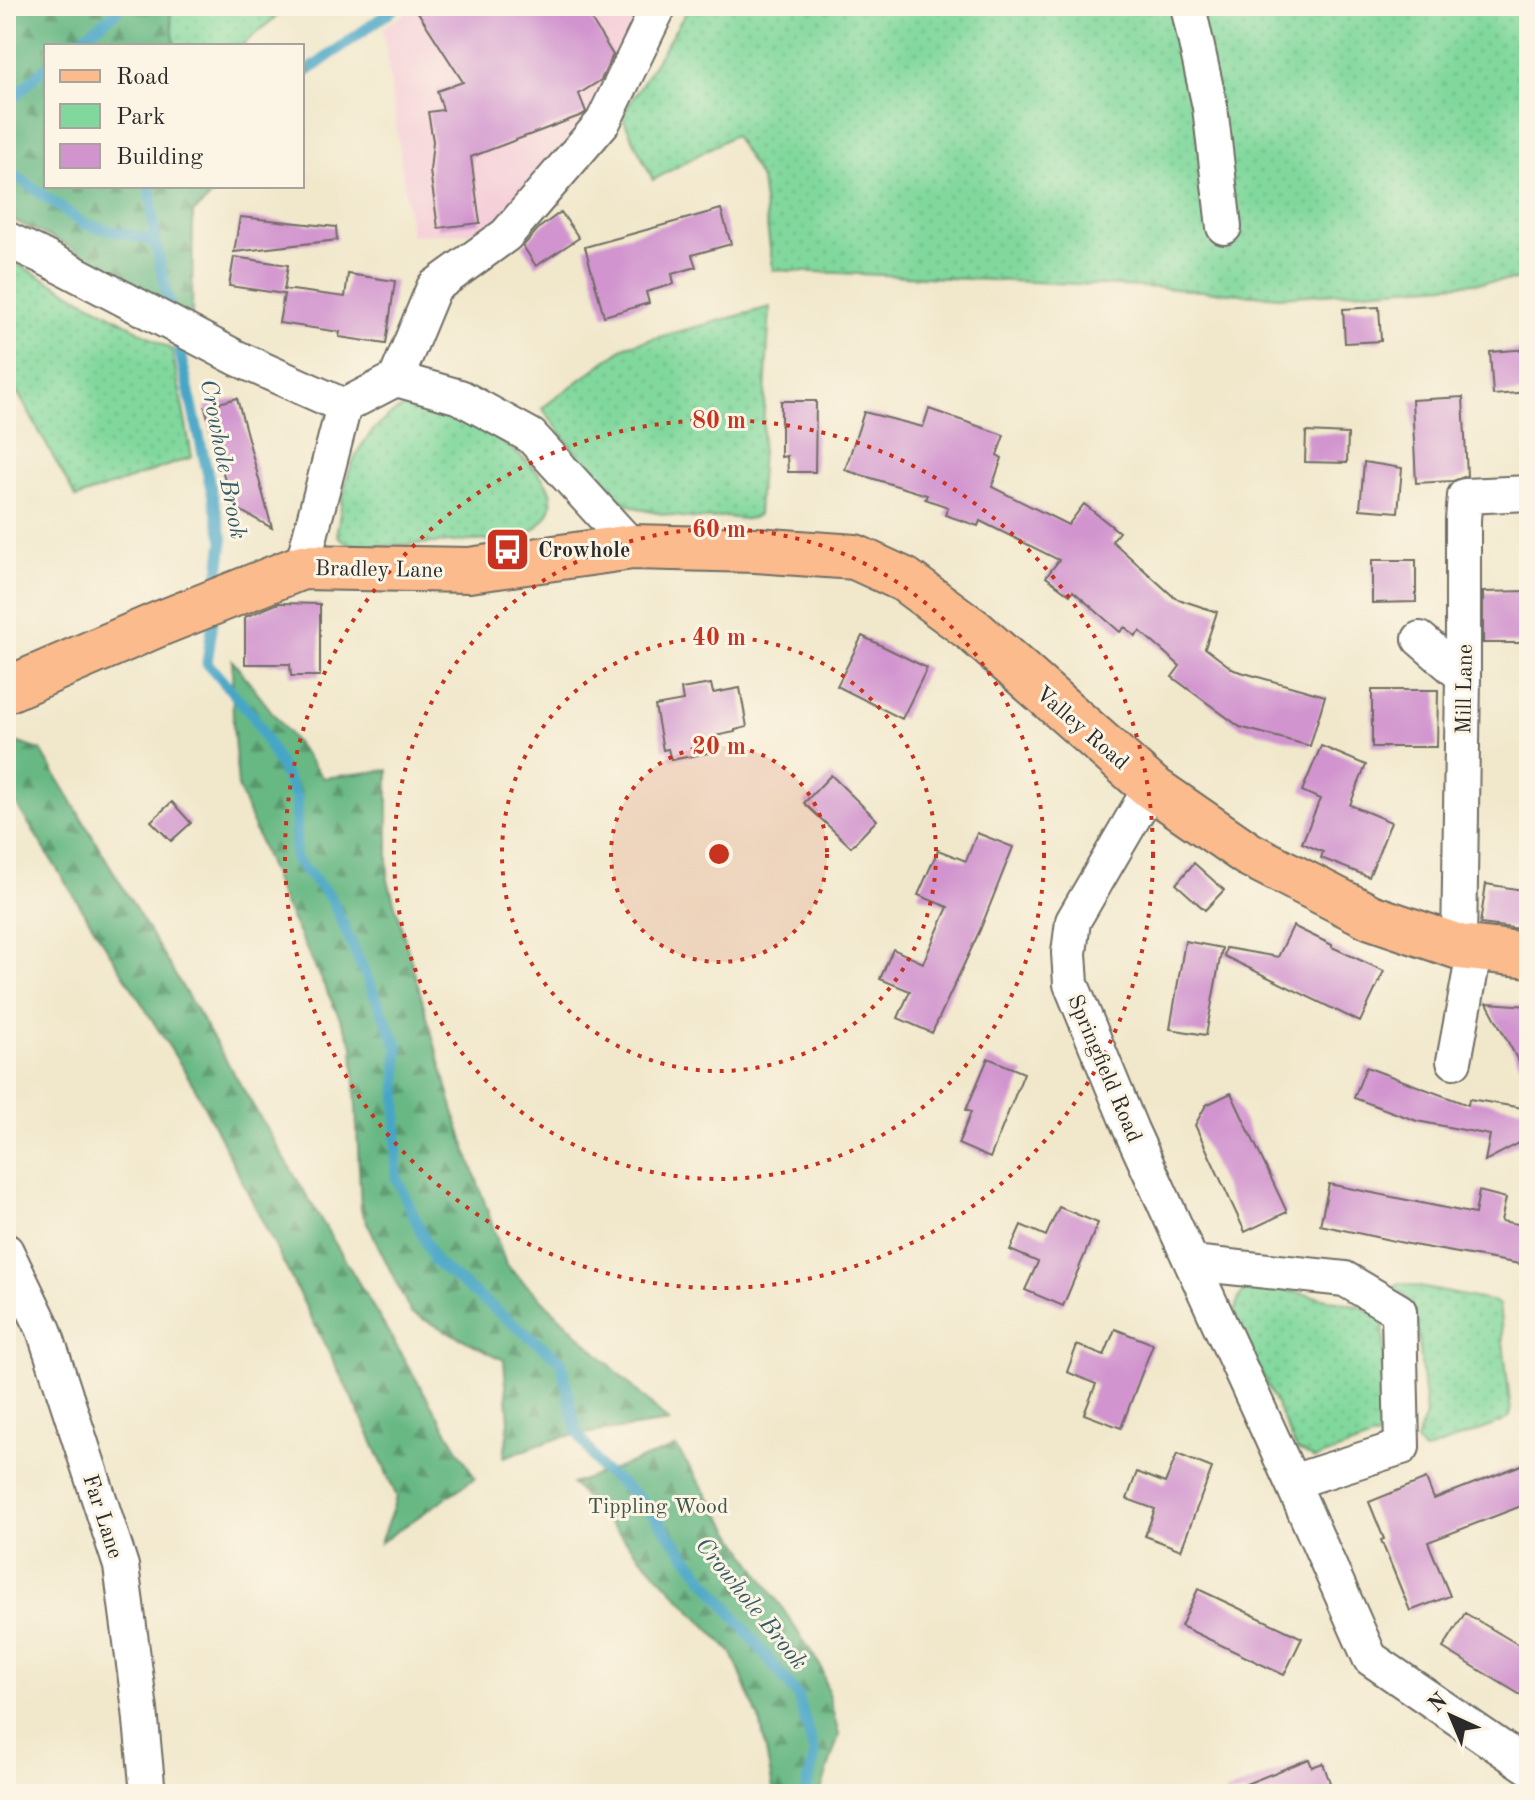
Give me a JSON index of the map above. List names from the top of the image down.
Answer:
{
  "streets": {
    "main road": ["Bradley Lane", "Valley Road"],
    "street": ["Mill Lane", "Springfield Road", "Far Lane"]
  },
  "crossings": [
    ["Bradley Lane", "Valley Road"],
    ["Mill Lane", "Valley Road"],
    ["Valley Road", "Springfield Road"]
  ],
  "water": ["Crowhole Brook"],
  "parks": ["Tippling Wood"],
  "places": {
    "bus stop": ["Crowhole"]
  },
  "legend": ["Road", "Park", "Building"],
  "north": "top left",
  "rings": [
    "80 m",
    "60 m",
    "40 m",
    "20 m"
  ]
}
